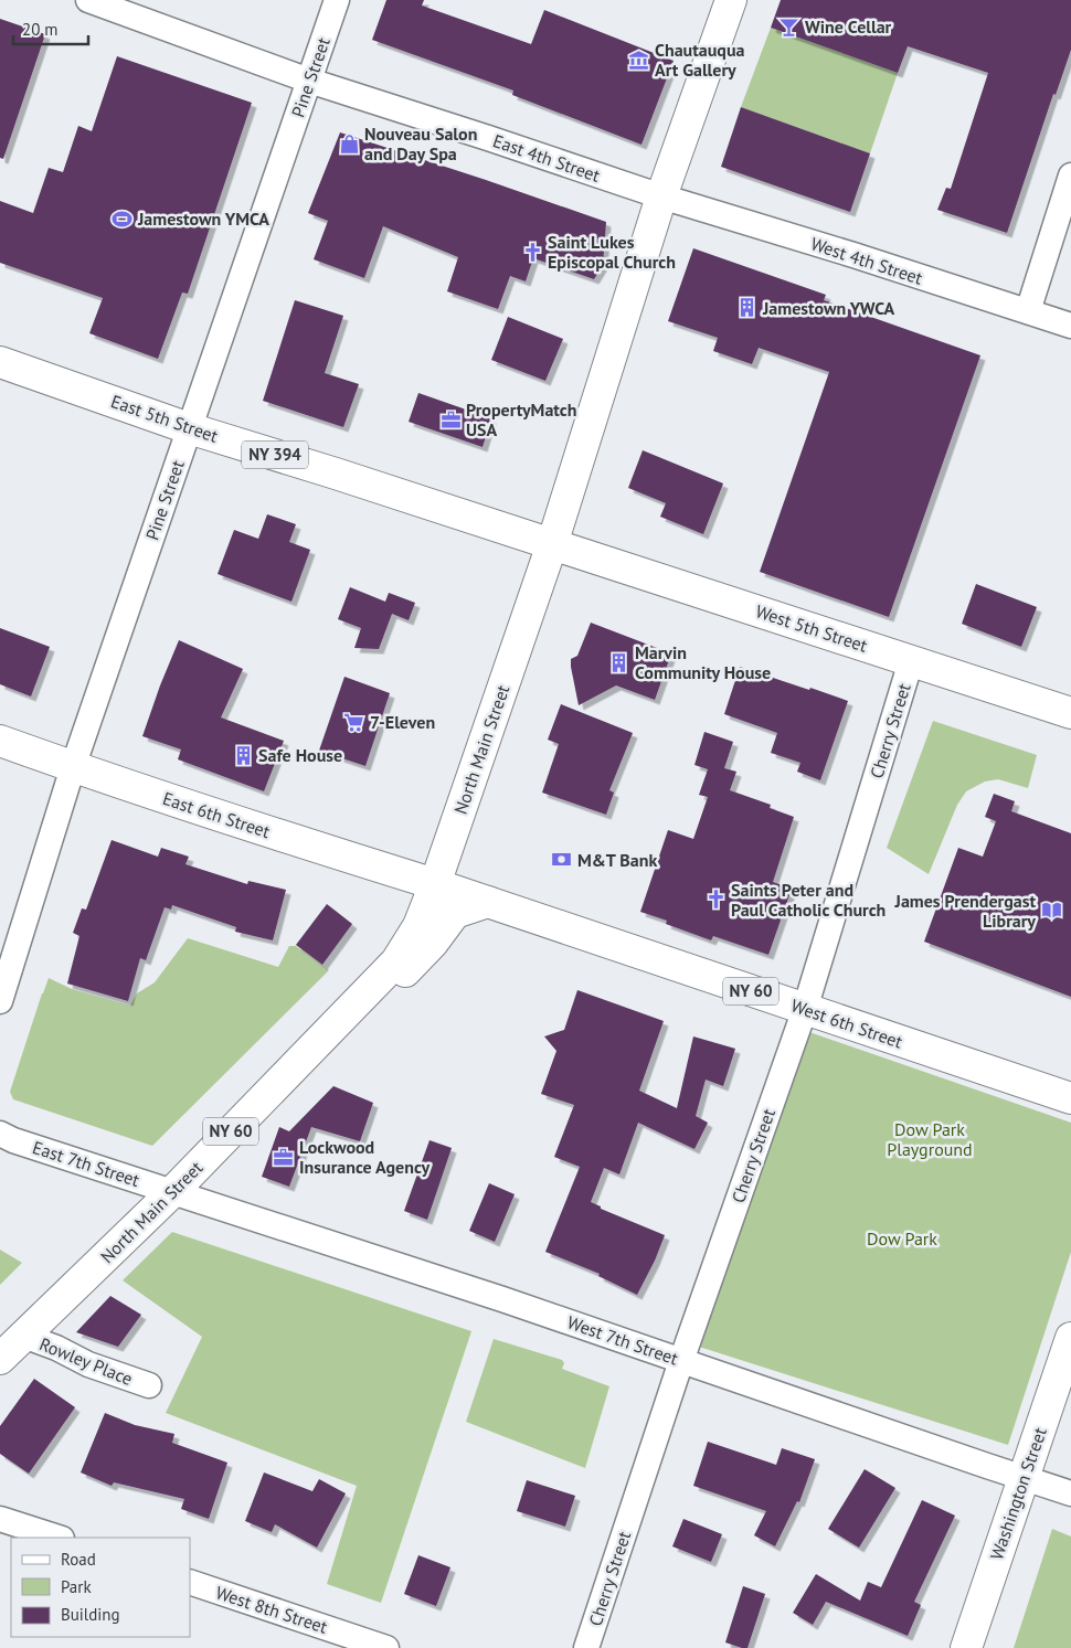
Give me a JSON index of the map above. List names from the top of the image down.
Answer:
{
  "streets": {
    "main road": [
      "East 5th Street",
      "NY 394",
      "West 5th Street",
      "North Main Street",
      "East 6th Street",
      "NY 60",
      "West 6th Street",
      "Washington Street"
    ],
    "street": [
      "Pine Street",
      "East 4th Street",
      "West 4th Street",
      "Cherry Street",
      "East 7th Street",
      "West 7th Street",
      "Rowley Place",
      "West 8th Street"
    ]
  },
  "crossings": [
    ["Pine Street", "East 4th Street"],
    ["Pine Street", "East 5th Street"],
    ["Pine Street", "East 6th Street"],
    ["East 4th Street", "West 4th Street"],
    ["East 4th Street", "North Main Street"],
    ["West 4th Street", "North Main Street"],
    ["East 5th Street", "West 5th Street"],
    ["East 5th Street", "North Main Street"],
    ["West 5th Street", "Cherry Street"],
    ["West 5th Street", "North Main Street"],
    ["Cherry Street", "West 6th Street"],
    ["Cherry Street", "West 7th Street"],
    ["North Main Street", "East 6th Street"],
    ["North Main Street", "West 6th Street"],
    ["North Main Street", "East 7th Street"],
    ["North Main Street", "West 7th Street"],
    ["North Main Street", "Rowley Place"],
    ["East 6th Street", "West 6th Street"],
    ["East 7th Street", "West 7th Street"],
    ["West 7th Street", "Washington Street"]
  ],
  "parks": ["Dow Park Playground", "Dow Park"],
  "places": {
    "bar": ["Wine Cellar"],
    "museum": ["Chautauqua Art Gallery"],
    "shop": ["Nouveau Salon and Day Spa"],
    "sports": ["Jamestown YMCA"],
    "church": ["Saint Lukes Episcopal Church", "Saints Peter and Paul Catholic Church"],
    "building": ["Jamestown YWCA", "Marvin Community House", "Safe House"],
    "office": ["PropertyMatch USA", "Lockwood Insurance Agency"],
    "supermarket": ["7-Eleven"],
    "bank": ["M&T Bank"],
    "library": ["James Prendergast Library"]
  },
  "legend": ["Road", "Park", "Building"],
  "scale_bar": "20 m"
}
